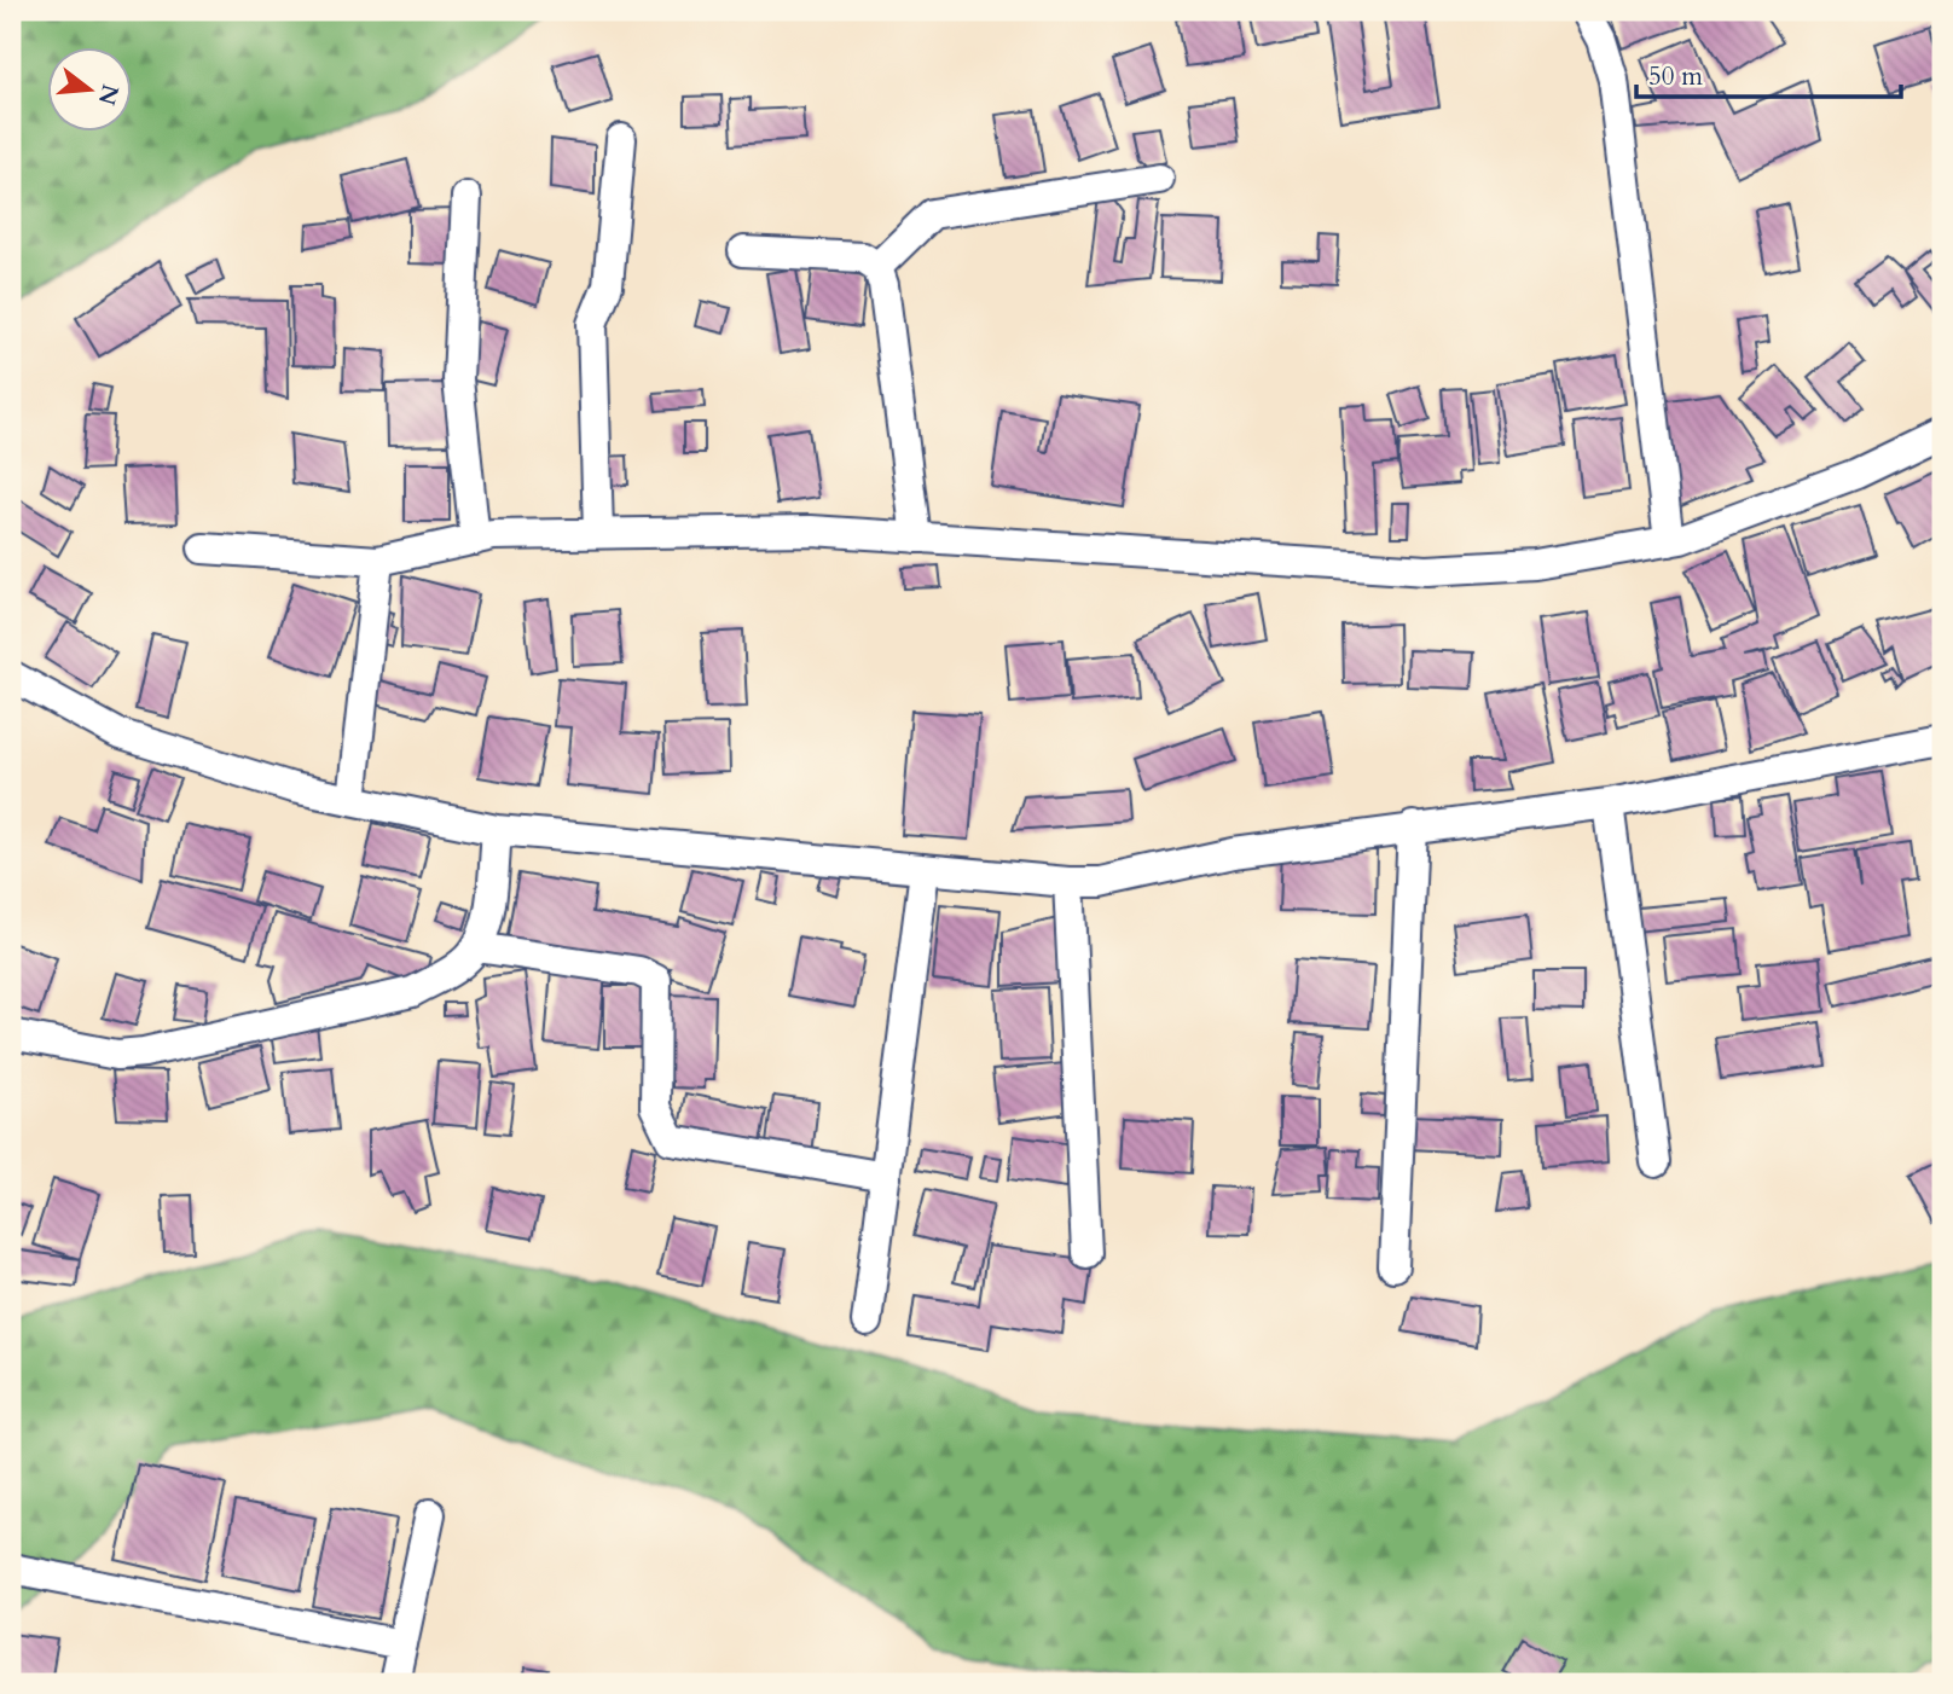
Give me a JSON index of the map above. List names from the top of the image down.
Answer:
{
  "scale_bar": "50 m",
  "north": "right"
}
